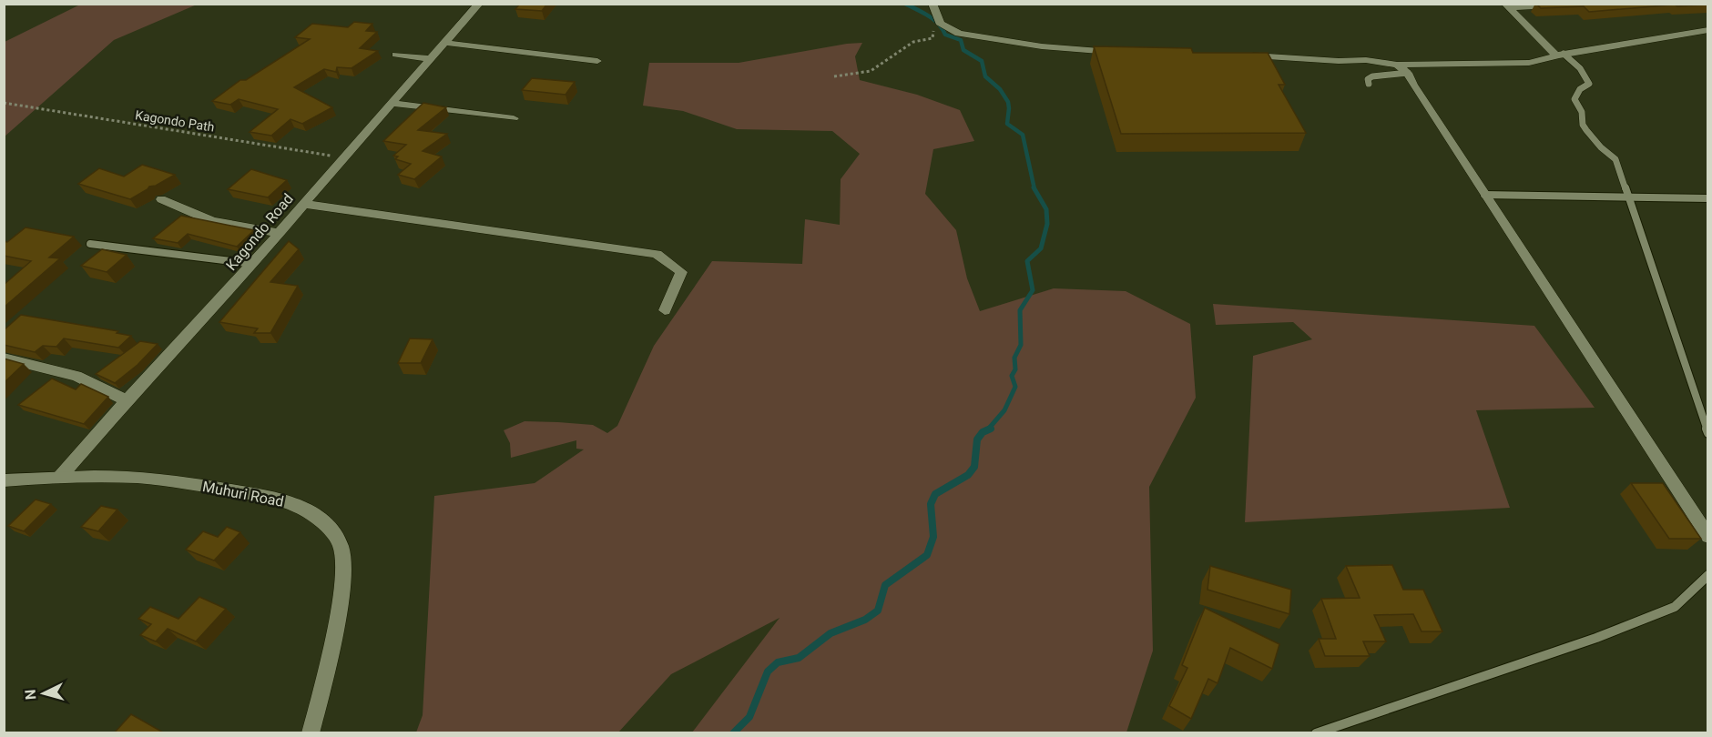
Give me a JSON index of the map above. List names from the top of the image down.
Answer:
{
  "streets": {
    "street": ["Kagondo Road", "Muhuri Road"],
    "path": ["Kagondo Path"]
  },
  "crossings": [
    ["Kagondo Path", "Kagondo Road"],
    ["Kagondo Road", "Muhuri Road"]
  ],
  "north": "left"
}
